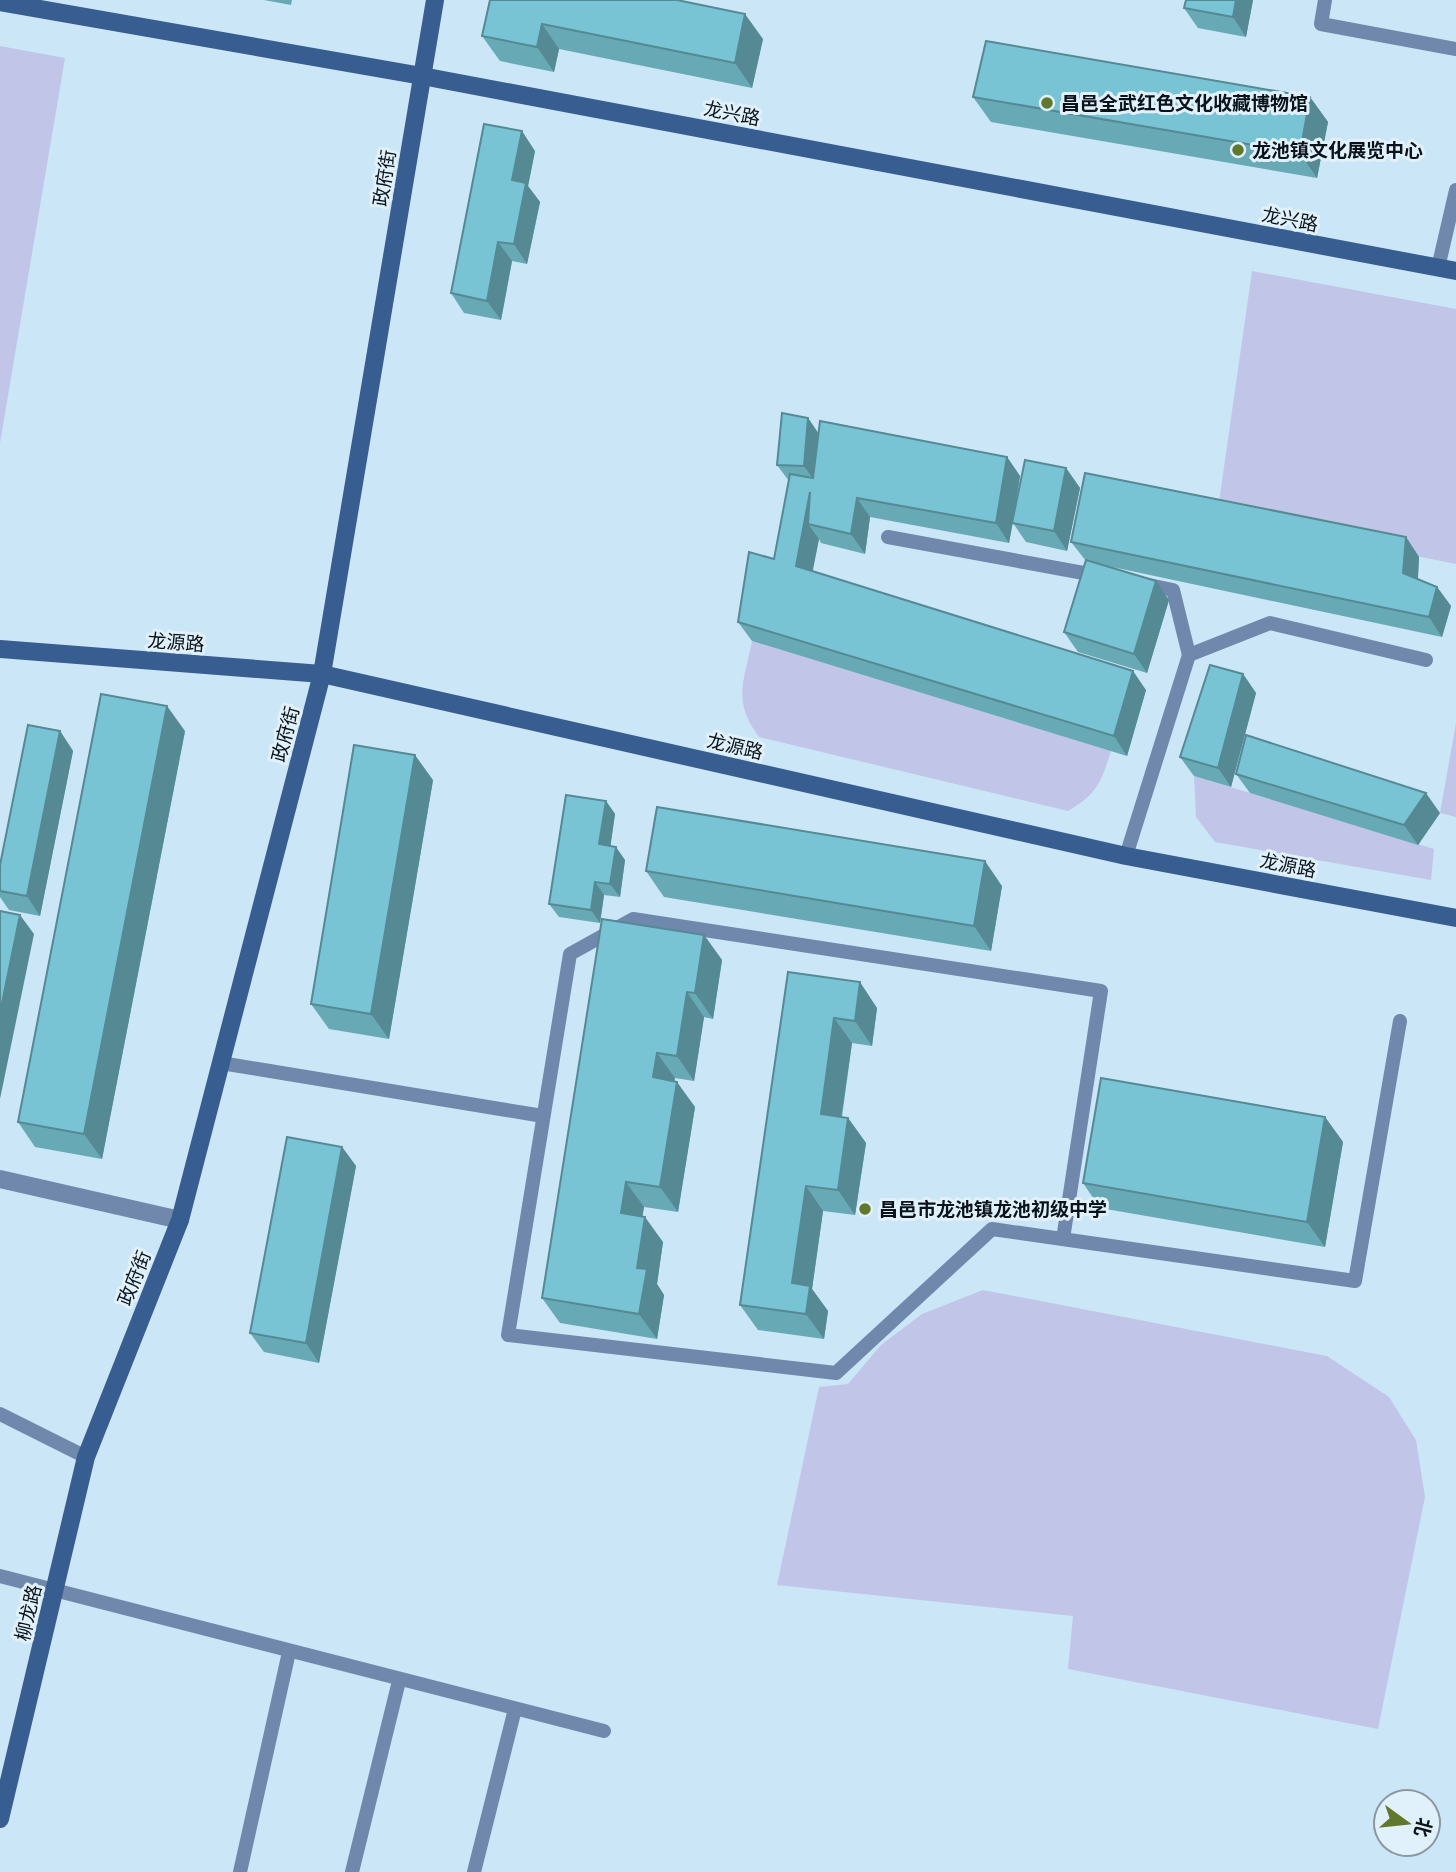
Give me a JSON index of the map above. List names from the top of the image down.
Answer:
{
  "streets": {
    "street": [
      "龙兴路",
      "政府街",
      "龙源路",
      "柳龙路"
    ]
  },
  "crossings": [
    ["龙兴路", "政府街"],
    ["政府街", "龙源路"],
    ["政府街", "柳龙路"]
  ],
  "places": ["昌邑全武红色文化收藏博物馆", "龙池镇文化展览中心", "昌邑市龙池镇龙池初级中学"],
  "north": "right"
}
